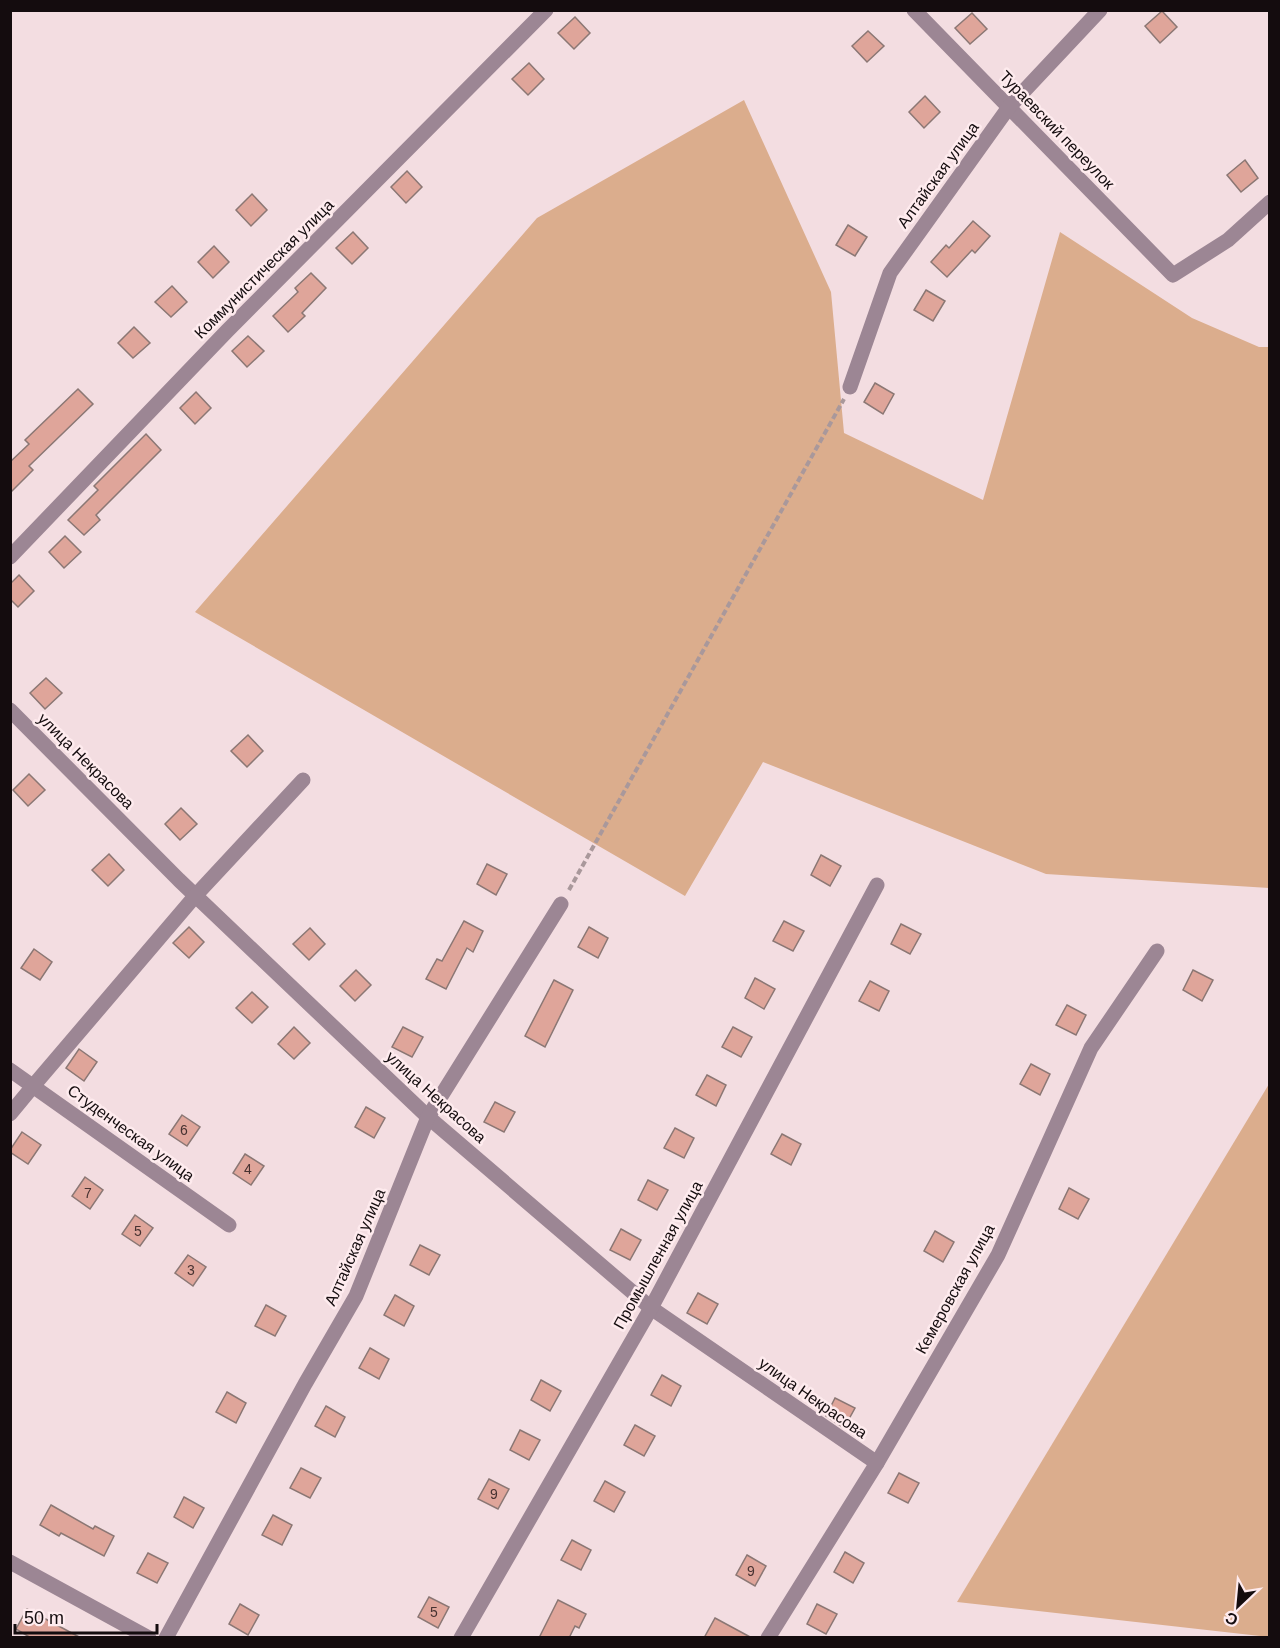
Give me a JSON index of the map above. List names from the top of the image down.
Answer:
{
  "streets": {
    "street": [
      "Тураевский переулок",
      "Алтайская улица",
      "Коммунистическая улица",
      "улица Некрасова",
      "Студенческая улица",
      "Промышленная улица",
      "Кемеровская улица"
    ]
  },
  "crossings": [
    ["Тураевский переулок", "Алтайская улица"],
    ["Алтайская улица", "улица Некрасова"],
    ["улица Некрасова", "Промышленная улица"],
    ["улица Некрасова", "Кемеровская улица"]
  ],
  "house_numbers": [
    "6",
    "4",
    "7",
    "5",
    "3",
    "9",
    "9",
    "5"
  ],
  "scale_bar": "50 m",
  "north": "bottom left"
}
